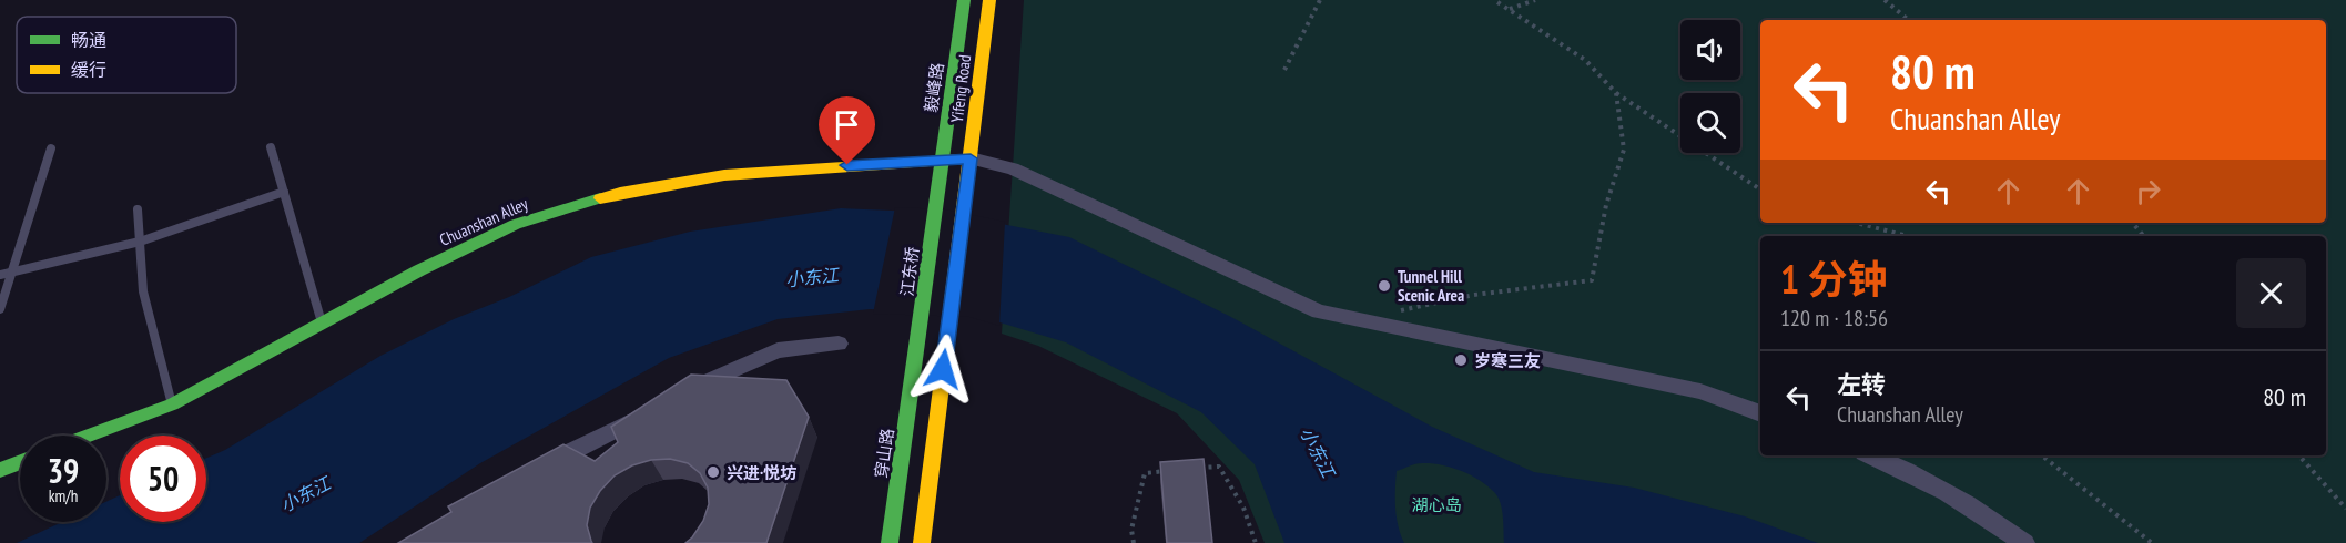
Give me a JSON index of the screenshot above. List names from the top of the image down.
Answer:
{
  "streets": {
    "main road": [
      "毅峰路",
      "Yifeng Road",
      "Chuanshan Alley",
      "江东桥",
      "穿山路"
    ]
  },
  "crossings": [
    ["毅峰路", "Chuanshan Alley"],
    ["毅峰路", "江东桥"],
    ["Yifeng Road", "Chuanshan Alley"],
    ["江东桥", "穿山路"]
  ],
  "water": ["小东江"],
  "parks": ["湖心岛"],
  "places": ["Tunnel Hill Scenic Area", "岁寒三友", "兴进·悦坊"],
  "legend": ["畅通", "缓行"],
  "page": {
    "turn": ["80 m", "Chuanshan Alley"],
    "heading": ["1 分钟", "120 m · 18:56"],
    "list": [
      {
        "name": "左转",
        "note": "Chuanshan Alley",
        "value": "80 m"
      }
    ],
    "speed": "39 km/h",
    "limit": "50"
  }
}
